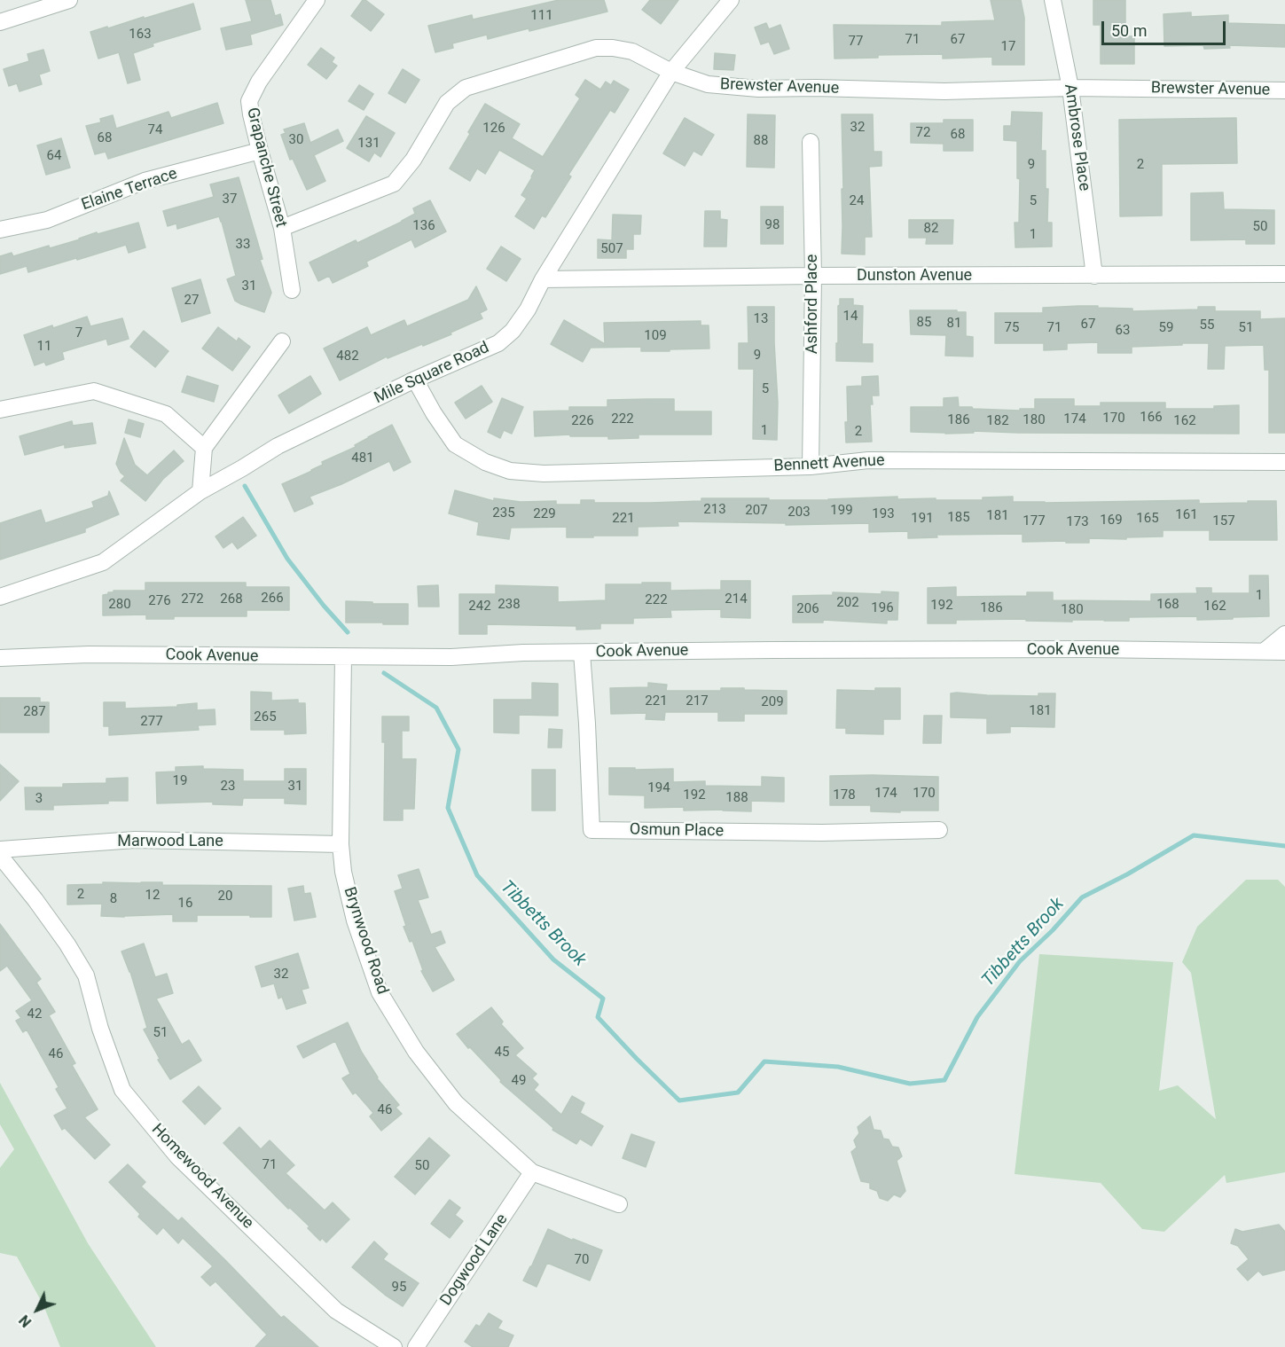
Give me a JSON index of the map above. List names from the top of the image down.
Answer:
{
  "streets": {
    "street": [
      "Brewster Avenue",
      "Ambrose Place",
      "Grapanche Street",
      "Elaine Terrace",
      "Dunston Avenue",
      "Ashford Place",
      "Mile Square Road",
      "Bennett Avenue",
      "Cook Avenue",
      "Osmun Place",
      "Marwood Lane",
      "Brynwood Road",
      "Homewood Avenue",
      "Dogwood Lane"
    ]
  },
  "crossings": [
    ["Brewster Avenue", "Ambrose Place"],
    ["Brewster Avenue", "Grapanche Street"],
    ["Brewster Avenue", "Mile Square Road"],
    ["Ambrose Place", "Dunston Avenue"],
    ["Grapanche Street", "Elaine Terrace"],
    ["Dunston Avenue", "Ashford Place"],
    ["Dunston Avenue", "Mile Square Road"],
    ["Ashford Place", "Bennett Avenue"],
    ["Mile Square Road", "Bennett Avenue"],
    ["Cook Avenue", "Osmun Place"],
    ["Cook Avenue", "Brynwood Road"],
    ["Marwood Lane", "Brynwood Road"],
    ["Brynwood Road", "Dogwood Lane"]
  ],
  "water": ["Tibbetts Brook"],
  "house_numbers": [
    "111",
    "163",
    "71",
    "67",
    "77",
    "17",
    "32",
    "126",
    "74",
    "72",
    "68",
    "68",
    "30",
    "88",
    "131",
    "64",
    "9",
    "2",
    "37",
    "24",
    "5",
    "98",
    "136",
    "50",
    "82",
    "1",
    "33",
    "507",
    "31",
    "27",
    "14",
    "13",
    "85",
    "81",
    "67",
    "55",
    "75",
    "71",
    "59",
    "51",
    "63",
    "7",
    "109",
    "11",
    "9",
    "482",
    "5",
    "166",
    "170",
    "222",
    "174",
    "186",
    "180",
    "226",
    "182",
    "162",
    "1",
    "2",
    "481",
    "213",
    "207",
    "199",
    "203",
    "235",
    "229",
    "193",
    "161",
    "181",
    "185",
    "221",
    "191",
    "165",
    "169",
    "177",
    "157",
    "173",
    "1",
    "266",
    "272",
    "268",
    "214",
    "222",
    "276",
    "202",
    "280",
    "238",
    "168",
    "192",
    "242",
    "162",
    "196",
    "186",
    "206",
    "180",
    "221",
    "217",
    "209",
    "181",
    "287",
    "265",
    "277",
    "19",
    "23",
    "31",
    "194",
    "174",
    "170",
    "192",
    "178",
    "188",
    "3",
    "2",
    "12",
    "20",
    "8",
    "16",
    "32",
    "42",
    "51",
    "45",
    "46",
    "49",
    "46",
    "71",
    "50",
    "70",
    "95"
  ],
  "scale_bar": "50 m",
  "north": "bottom left"
}
